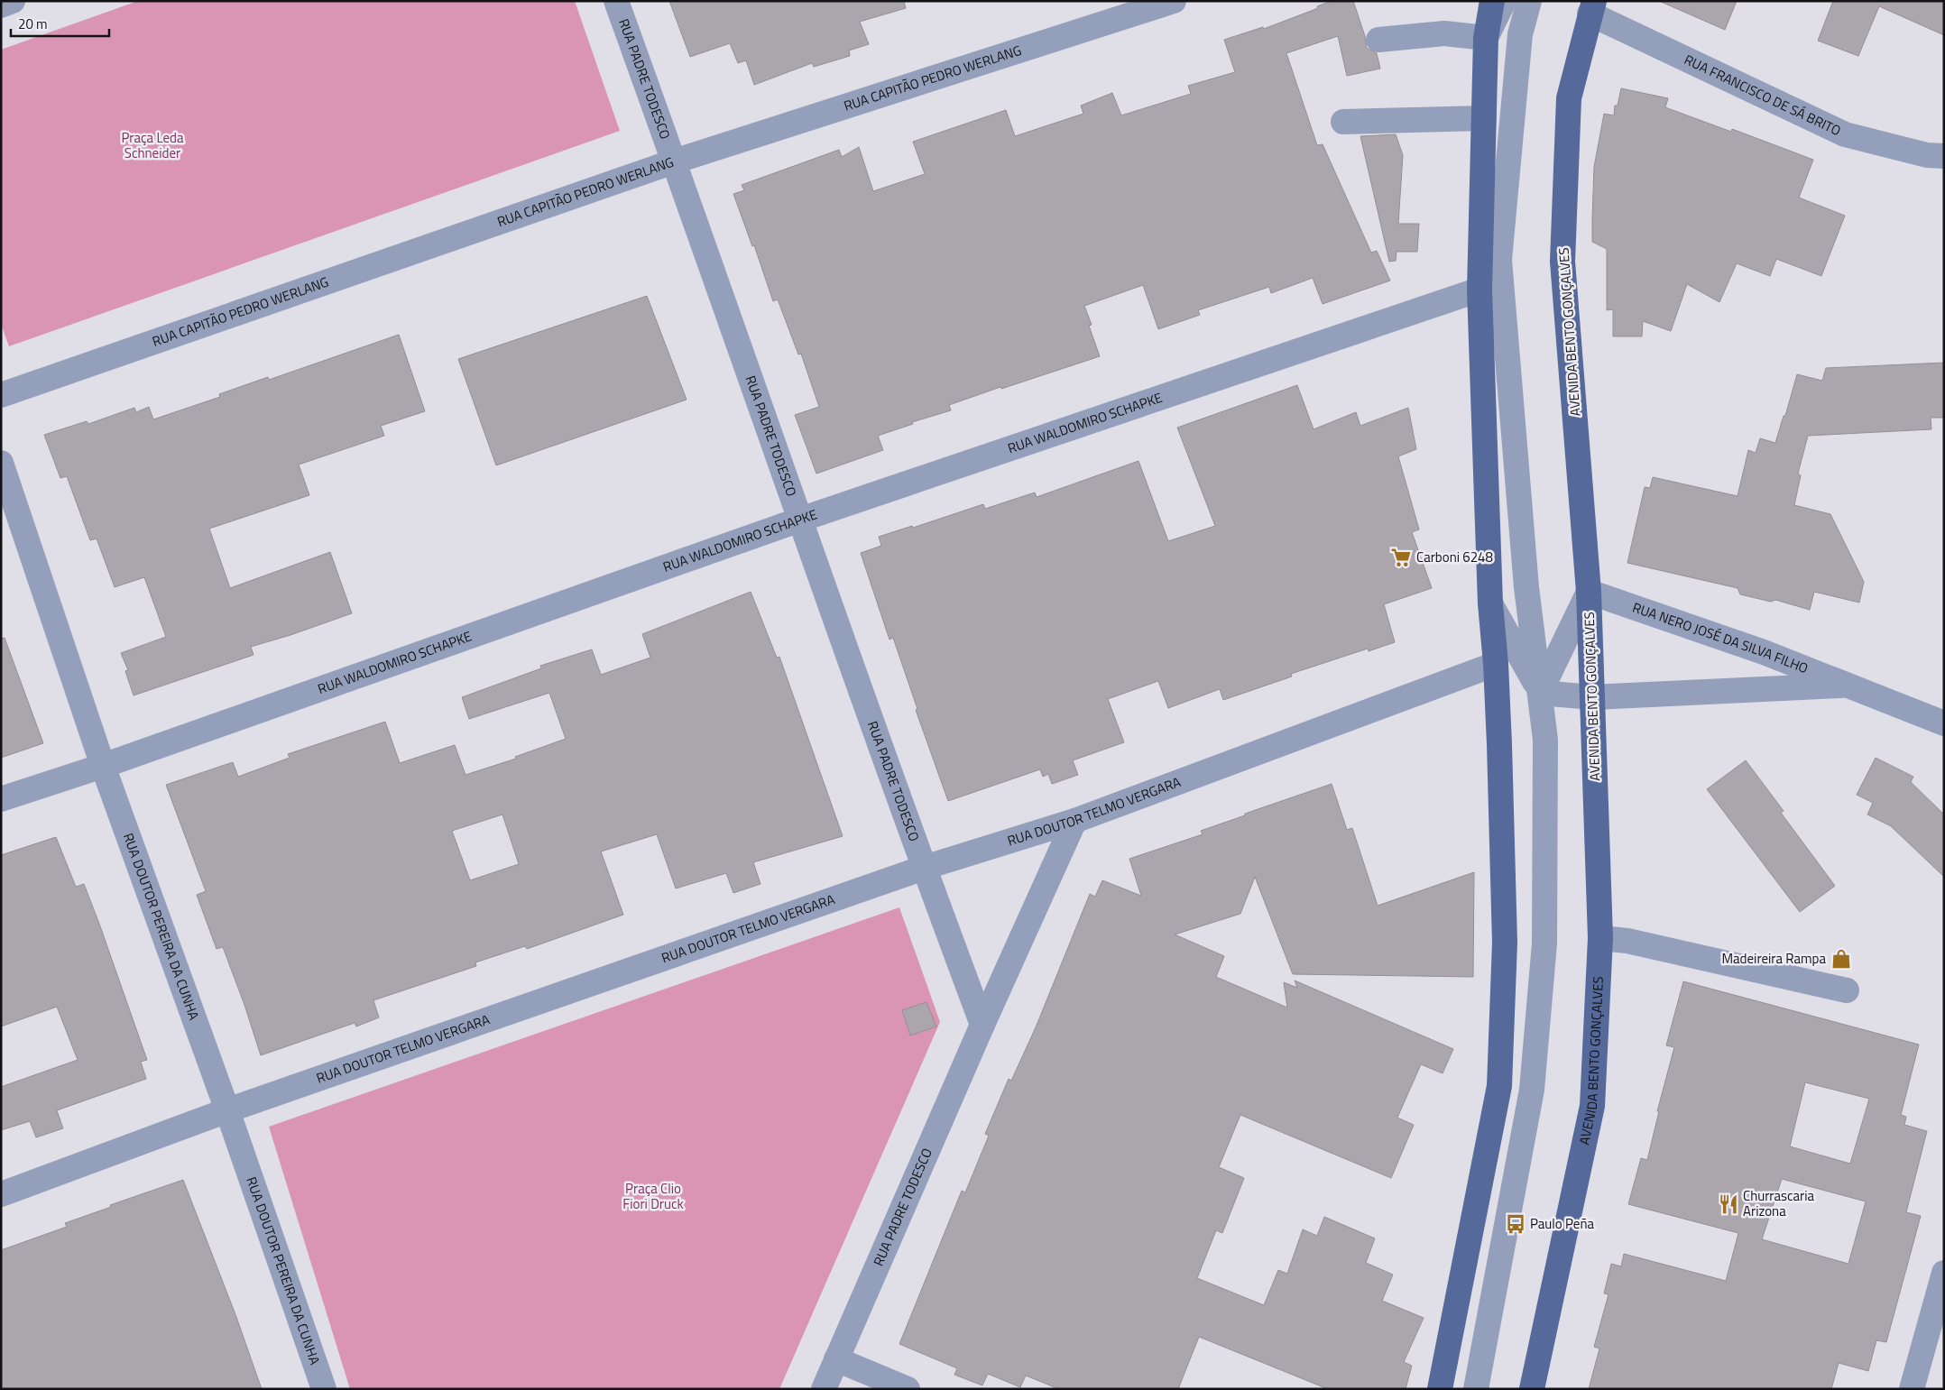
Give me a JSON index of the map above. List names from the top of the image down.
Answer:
{
  "streets": {
    "main road": ["AVENIDA BENTO GONÇALVES"],
    "street": [
      "RUA CAPITÃO PEDRO WERLANG",
      "RUA PADRE TODESCO",
      "RUA FRANCISCO DE SÁ BRITO",
      "RUA WALDOMIRO SCHAPKE",
      "RUA NERO JOSÉ DA SILVA FILHO",
      "RUA DOUTOR TELMO VERGARA",
      "RUA DOUTOR PEREIRA DA CUNHA"
    ]
  },
  "crossings": [
    ["RUA CAPITÃO PEDRO WERLANG", "RUA PADRE TODESCO"],
    ["RUA PADRE TODESCO", "RUA WALDOMIRO SCHAPKE"],
    ["RUA PADRE TODESCO", "RUA DOUTOR TELMO VERGARA"],
    ["RUA FRANCISCO DE SÁ BRITO", "AVENIDA BENTO GONÇALVES"],
    ["AVENIDA BENTO GONÇALVES", "RUA NERO JOSÉ DA SILVA FILHO"],
    ["RUA WALDOMIRO SCHAPKE", "RUA DOUTOR PEREIRA DA CUNHA"],
    ["RUA DOUTOR TELMO VERGARA", "RUA DOUTOR PEREIRA DA CUNHA"]
  ],
  "parks": ["Praça Leda Schneider", "Praça Clio Fiori Druck"],
  "places": {
    "supermarket": ["Carboni 6248"],
    "shop": ["Madeireira Rampa"],
    "restaurant": ["Churrascaria Arizona"],
    "bus stop": ["Paulo Peña"]
  },
  "scale_bar": "20 m"
}
